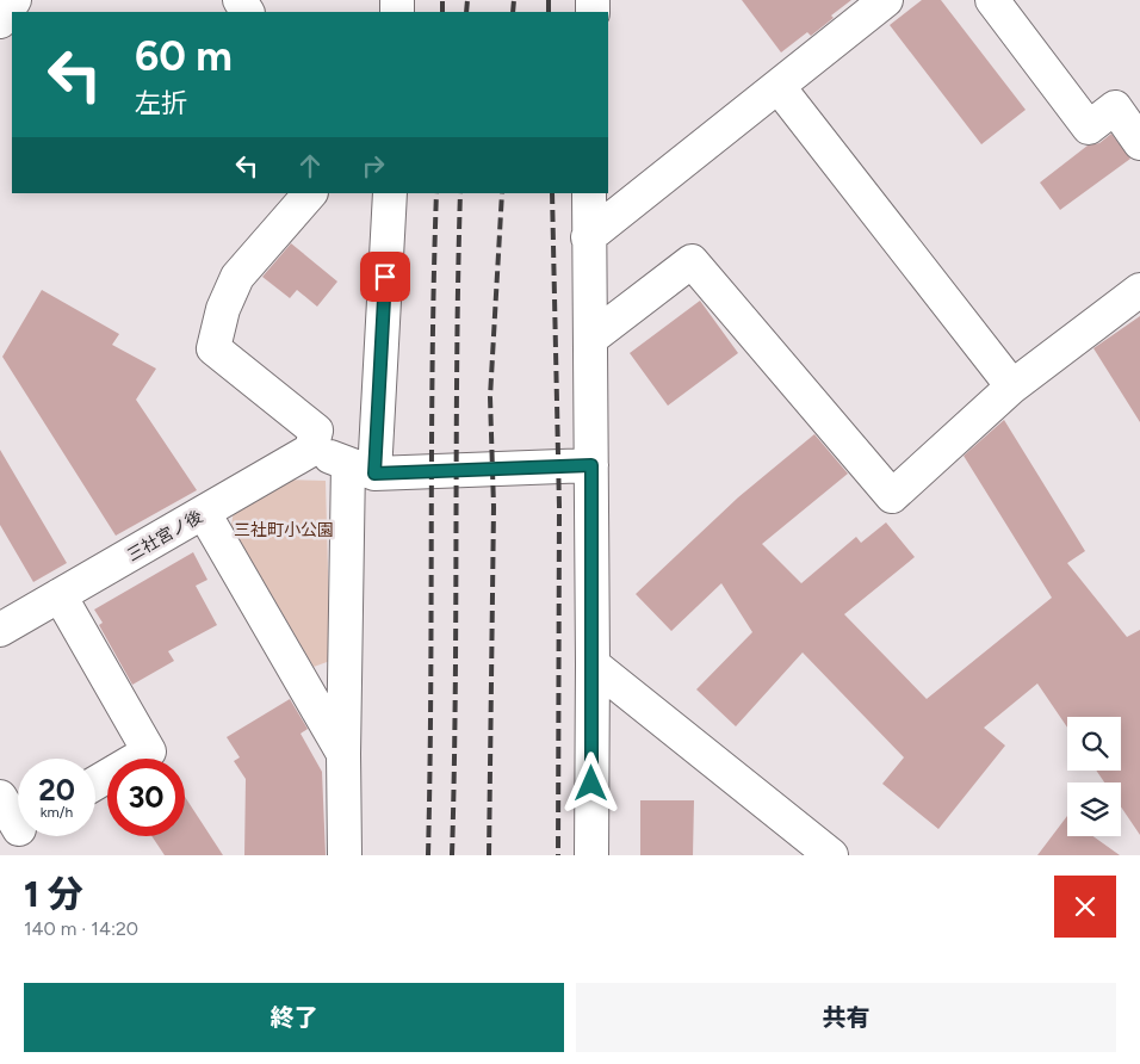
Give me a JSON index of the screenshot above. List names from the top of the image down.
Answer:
{
  "streets": {
    "street": ["三社宮ノ後"]
  },
  "parks": ["三社町小公園"],
  "page": {
    "turn": ["60 m", "左折"],
    "speed": "20 km/h",
    "limit": "30",
    "heading": ["1 分", "140 m · 14:20"],
    "buttons": ["終了", "共有"]
  }
}
